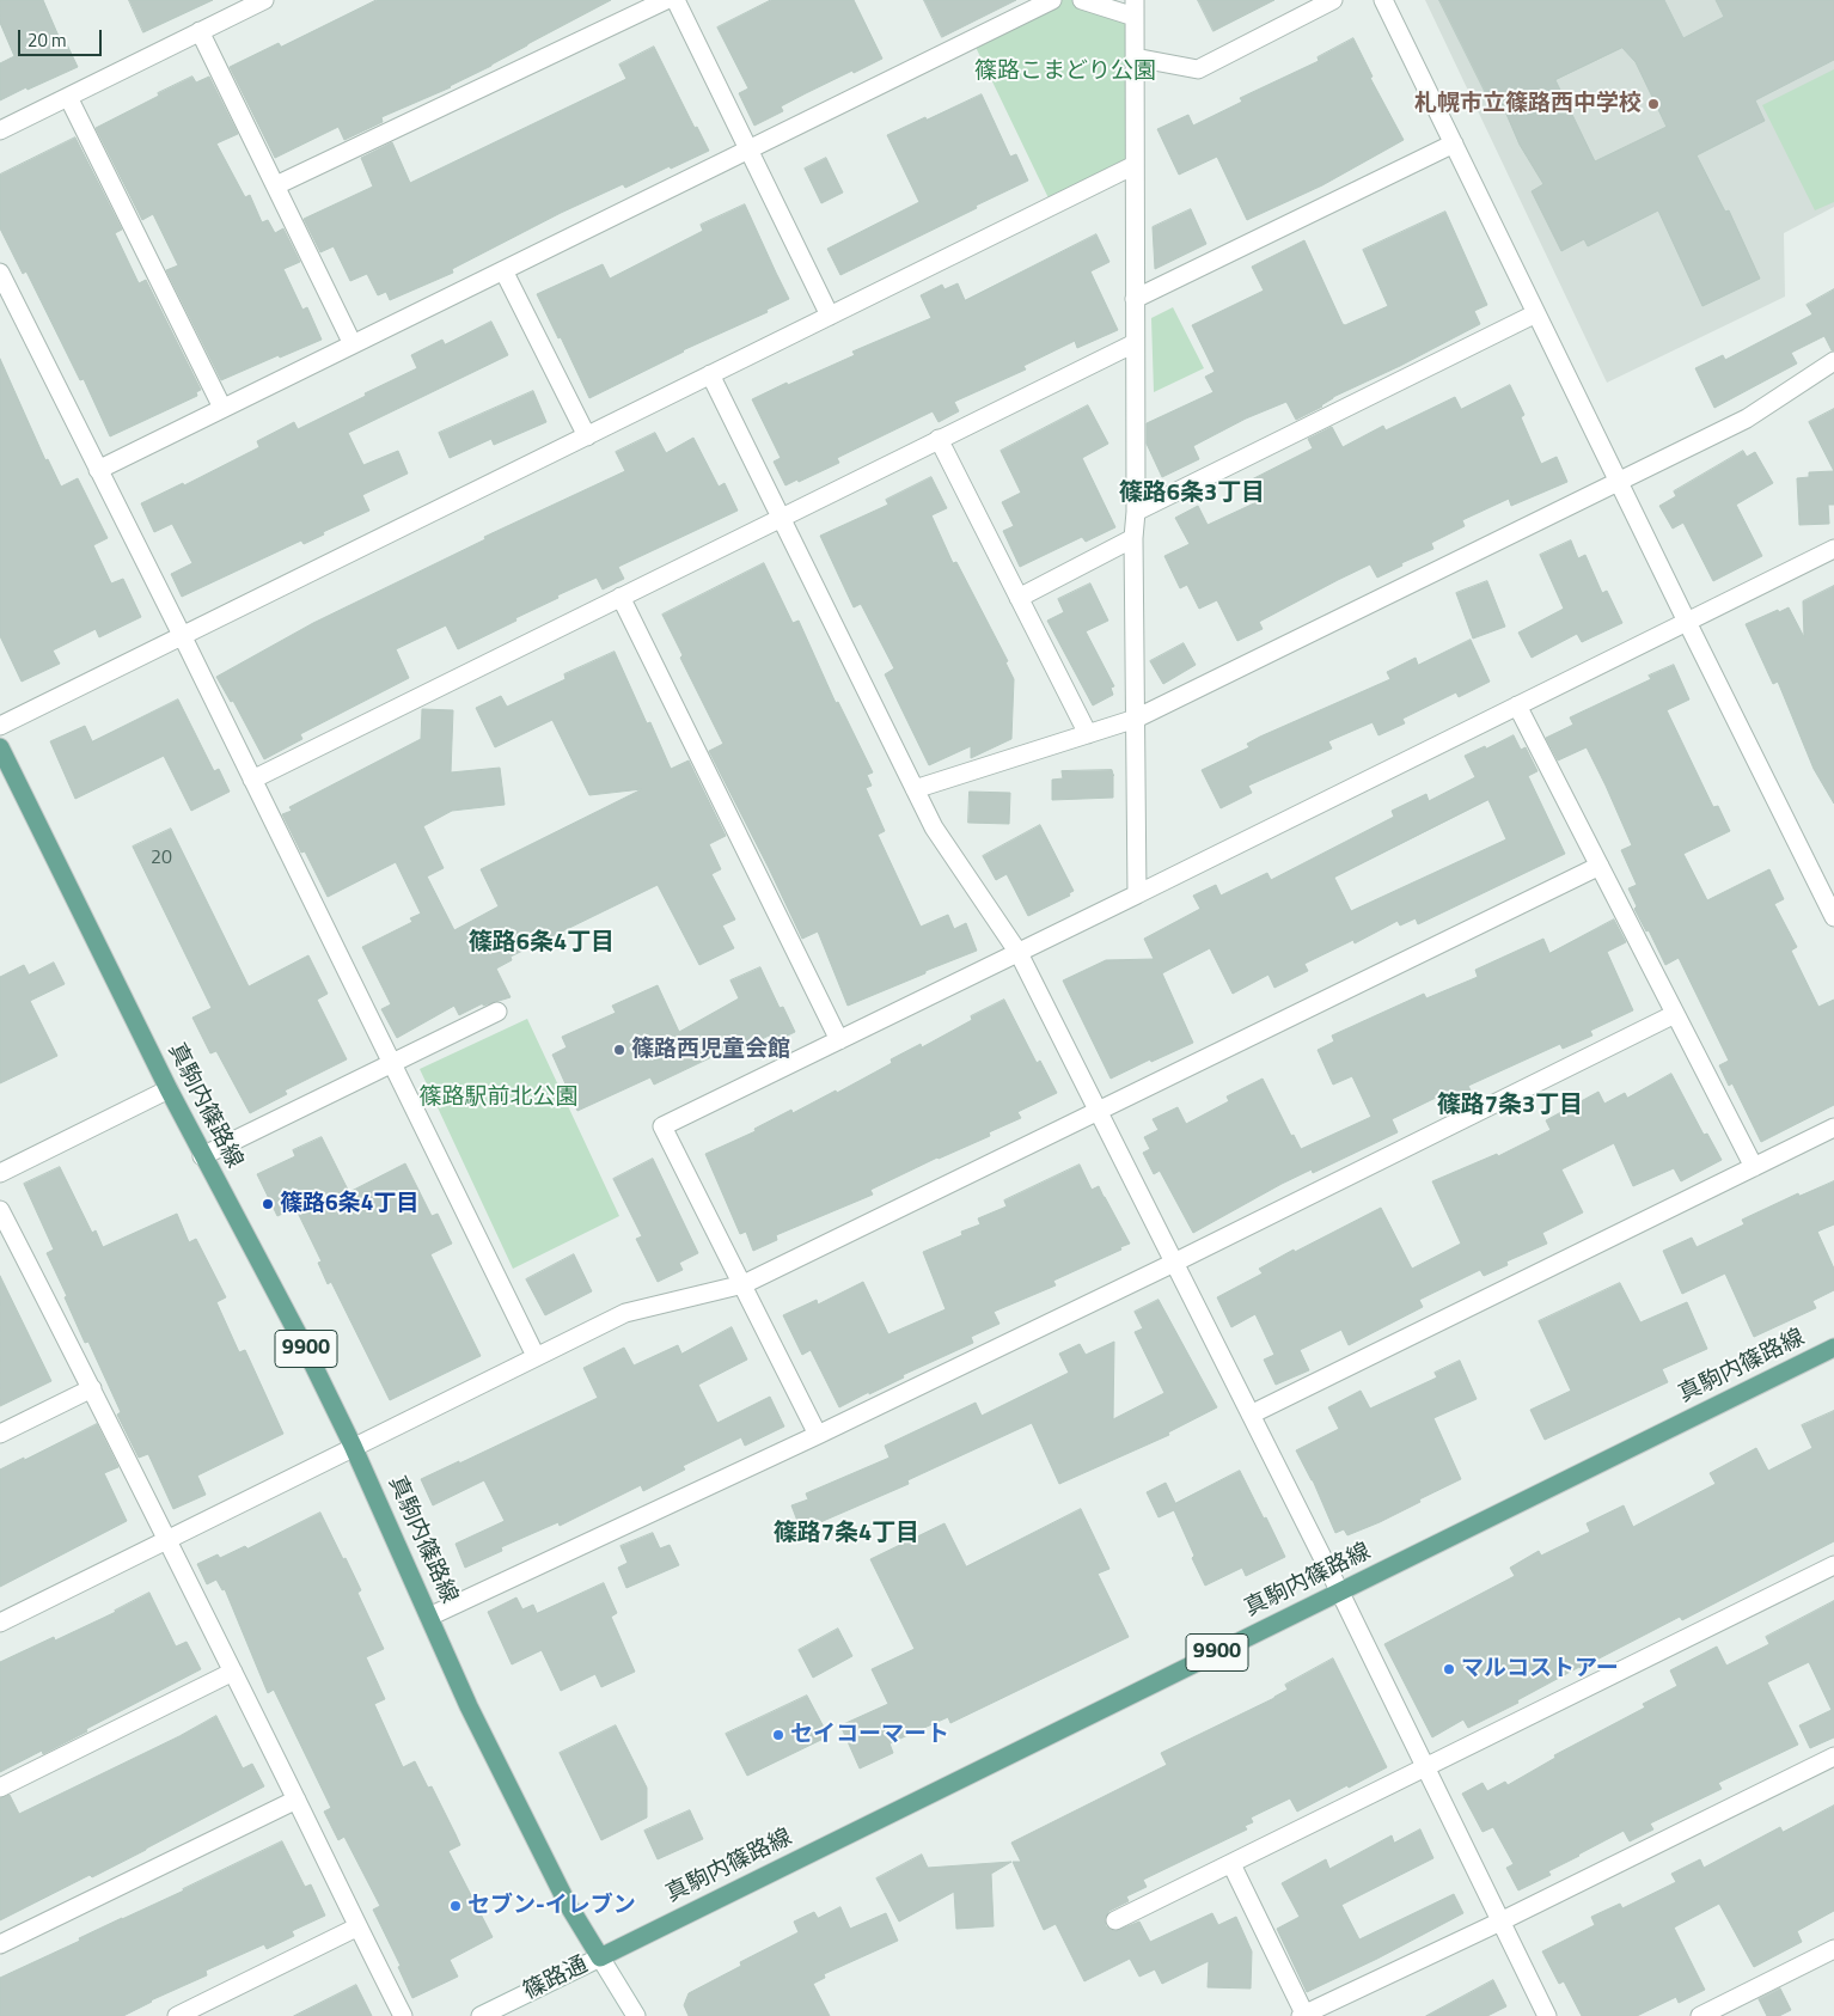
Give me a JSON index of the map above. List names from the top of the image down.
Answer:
{
  "streets": {
    "main road": ["真駒内篠路線", "9900"],
    "street": ["篠路通"]
  },
  "crossings": [
    ["真駒内篠路線", "篠路通"]
  ],
  "districts": [
    "篠路6条3丁目",
    "篠路6条4丁目",
    "篠路7条3丁目",
    "篠路7条4丁目"
  ],
  "parks": ["篠路こまどり公園", "篠路駅前北公園"],
  "places": [
    "札幌市立篠路西中学校",
    "篠路西児童会館",
    "篠路6条4丁目",
    "マルコストアー",
    "セイコーマート",
    "セブン-イレブン"
  ],
  "house_numbers": ["20"],
  "scale_bar": "20 m"
}
